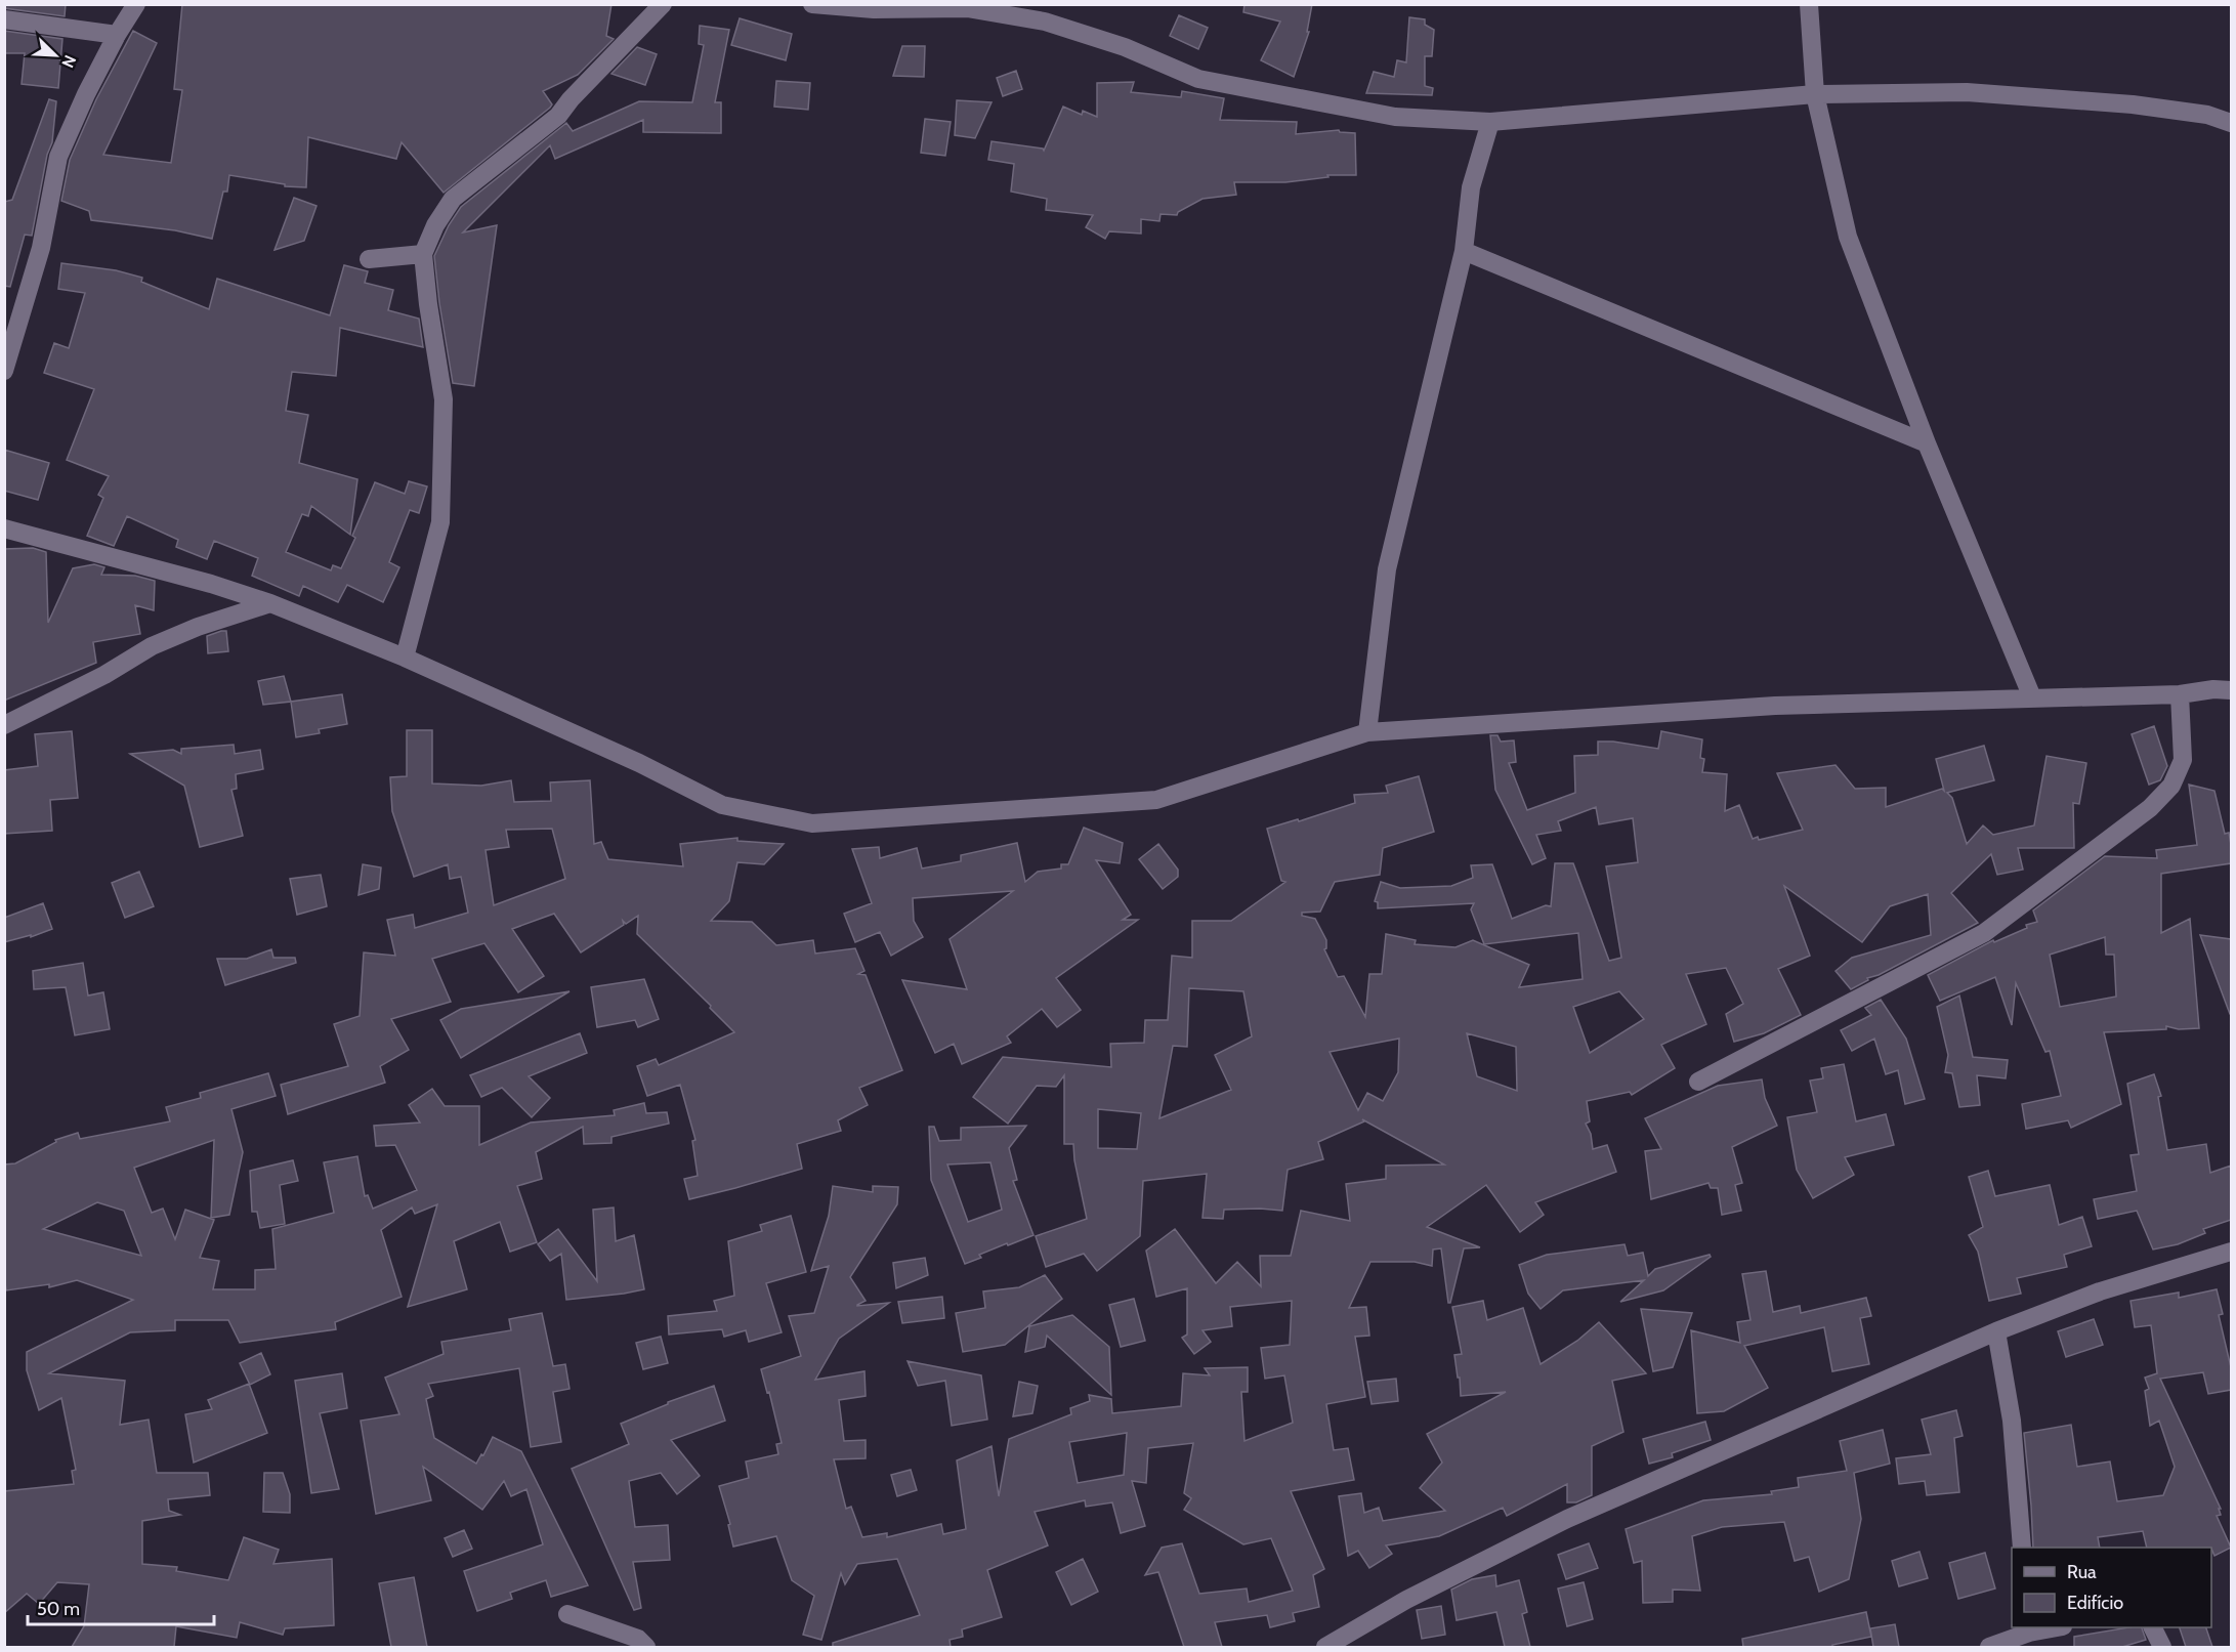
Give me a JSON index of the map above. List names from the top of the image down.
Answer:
{
  "legend": ["Rua", "Edifício"],
  "scale_bar": "50 m",
  "north": "bottom right"
}
